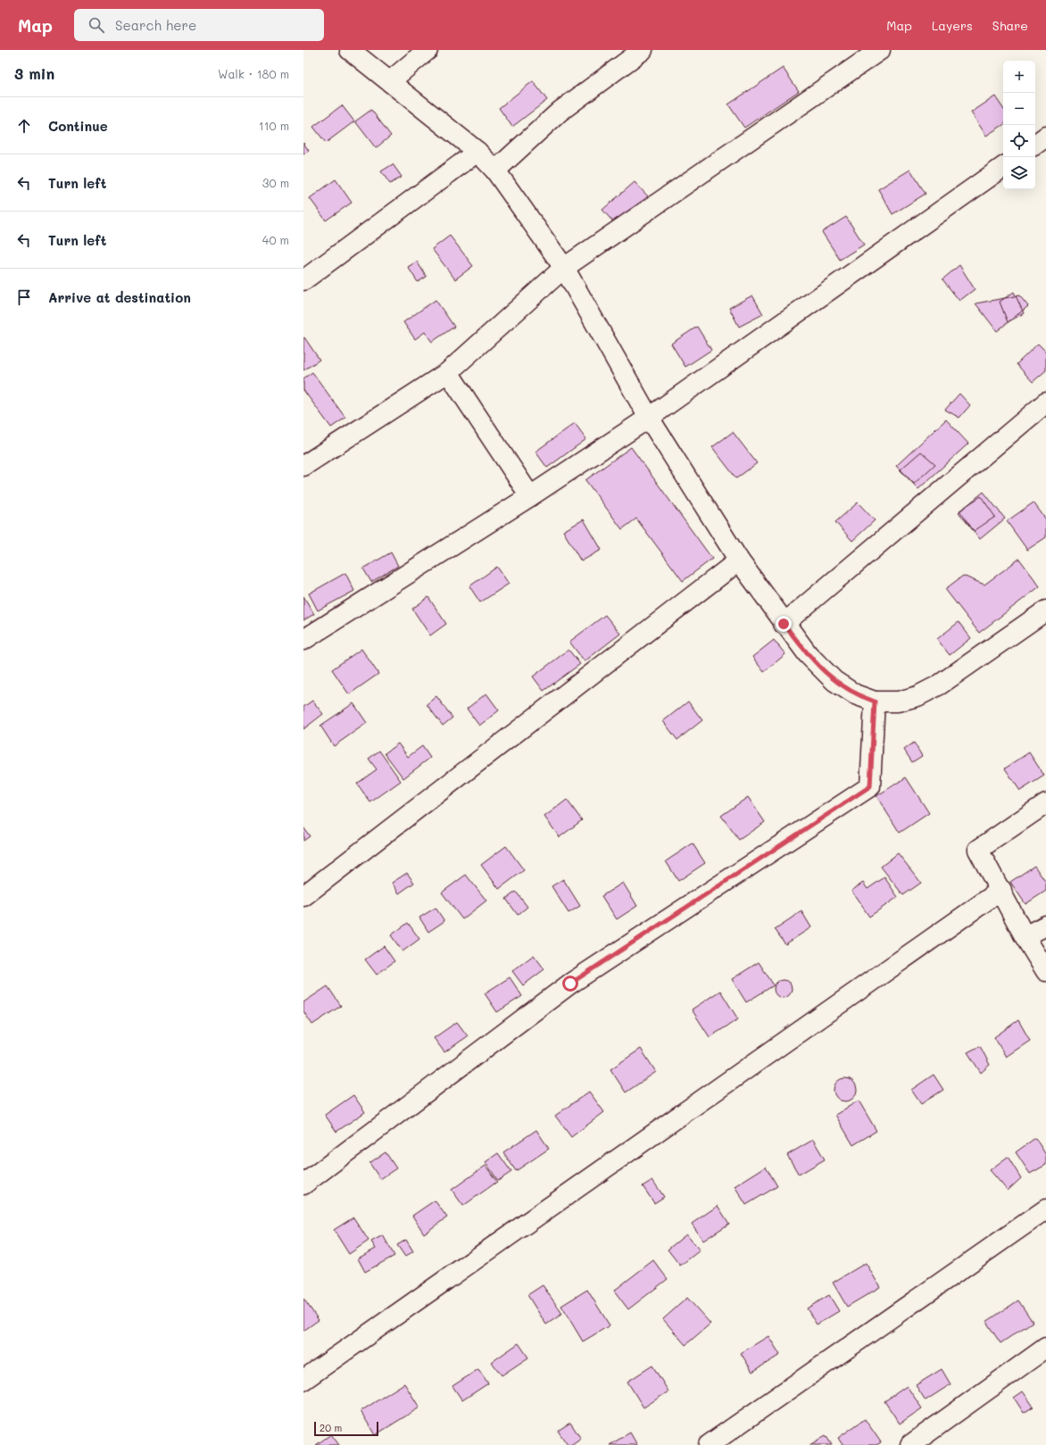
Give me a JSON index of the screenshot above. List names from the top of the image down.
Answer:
{
  "scale_bar": "20 m",
  "page": {
    "header": "Map",
    "search": "Search here",
    "nav": ["Map", "Layers", "Share"],
    "heading": ["3 min", "Walk · 180 m"],
    "map_buttons": ["+", "−"],
    "list": [
      ["Continue", "110 m"],
      ["Turn left", "30 m"],
      ["Turn left", "40 m"],
      "Arrive at destination"
    ],
    "scale": "20 m"
  }
}
